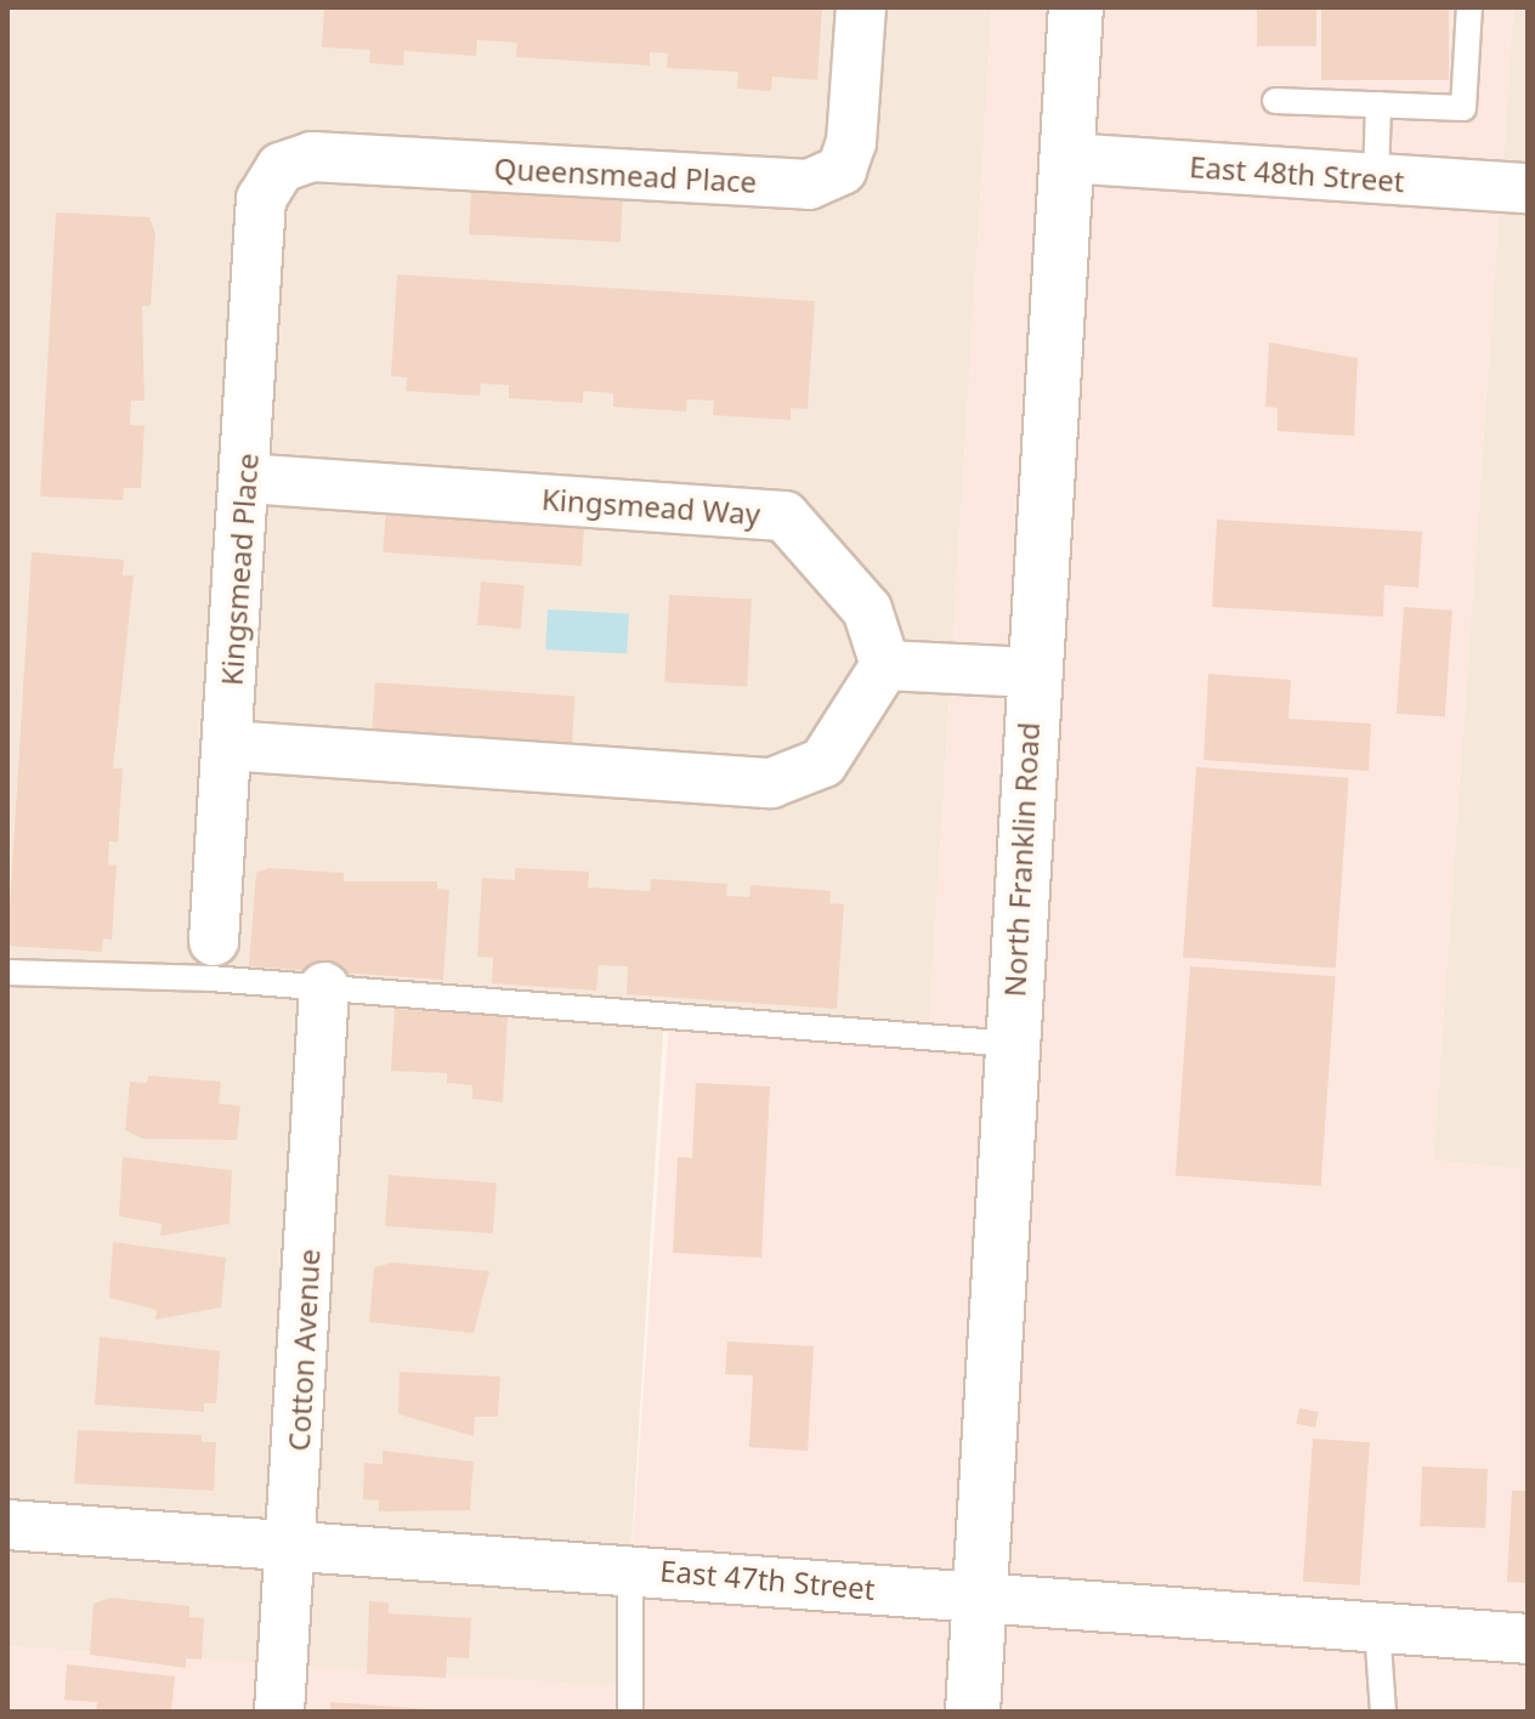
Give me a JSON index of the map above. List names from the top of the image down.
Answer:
{
  "streets": {
    "main road": ["North Franklin Road"],
    "street": [
      "East 48th Street",
      "Queensmead Place",
      "Kingsmead Way",
      "Kingsmead Place",
      "Cotton Avenue",
      "East 47th Street"
    ]
  },
  "crossings": [
    ["East 48th Street", "North Franklin Road"],
    ["Queensmead Place", "Kingsmead Place"],
    ["Kingsmead Way", "Kingsmead Place"],
    ["North Franklin Road", "East 47th Street"],
    ["Cotton Avenue", "East 47th Street"]
  ]
}
